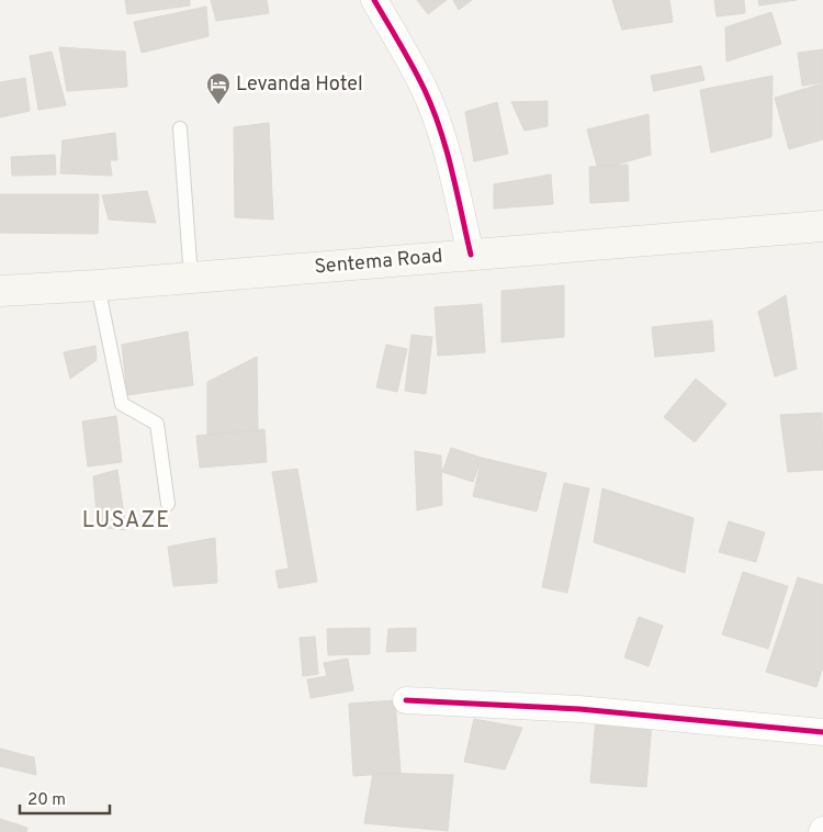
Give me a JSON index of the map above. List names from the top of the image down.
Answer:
{
  "streets": {
    "main road": ["Sentema Road"]
  },
  "districts": ["LUSAZE"],
  "places": {
    "hotel": ["Levanda Hotel"]
  },
  "scale_bar": "20 m"
}
